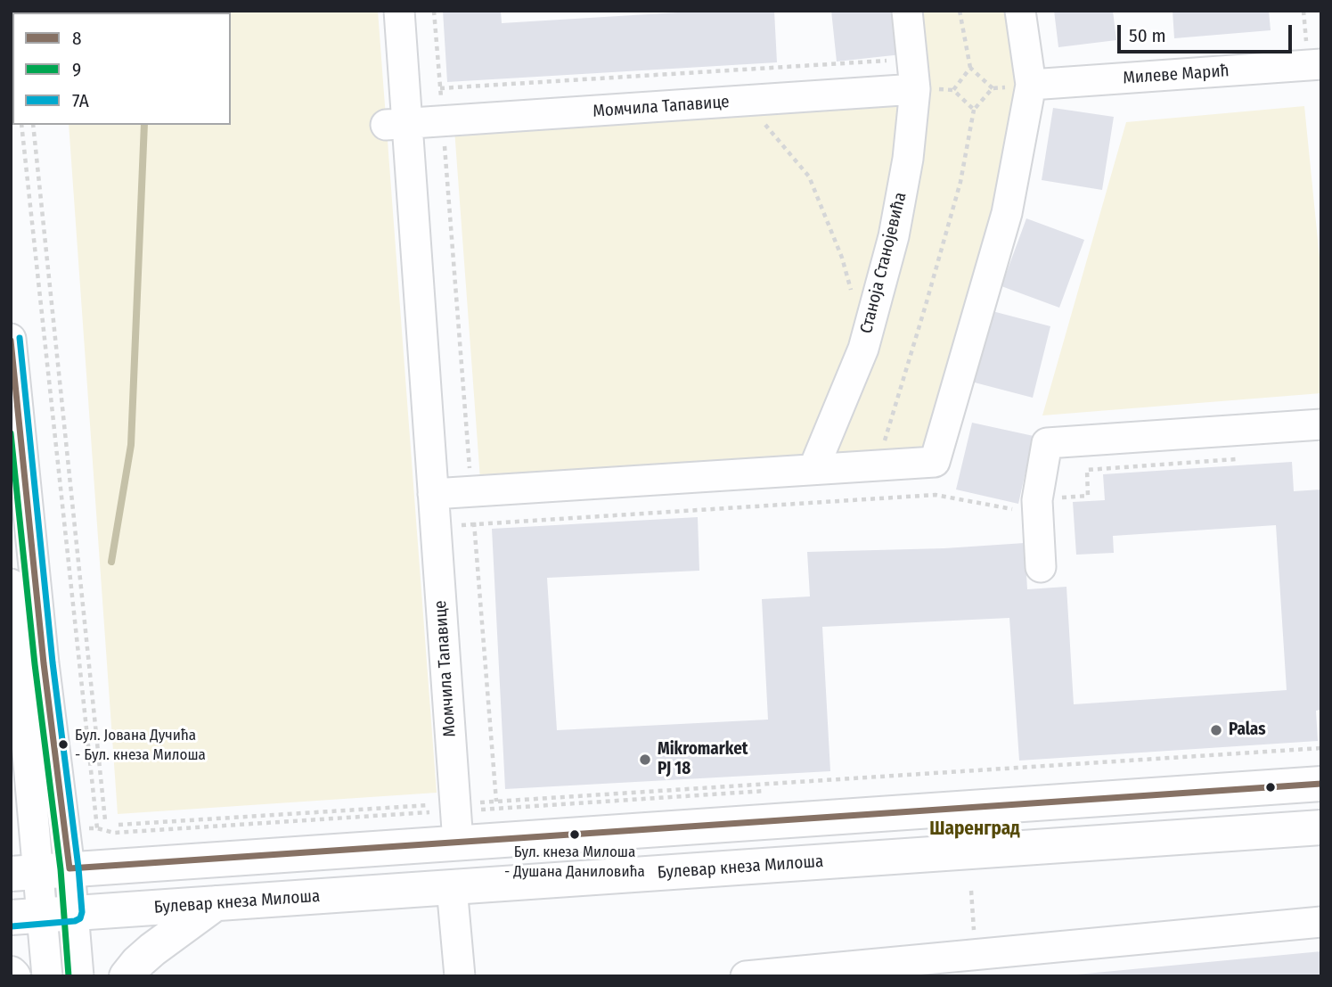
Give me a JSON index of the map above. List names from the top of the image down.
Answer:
{
  "streets": {
    "main road": ["Булевар кнеза Милоша"],
    "street": ["Милеве Марић", "Момчила Тапавице", "Станоја Станојевића"]
  },
  "crossings": [
    ["Момчила Тапавице", "Станоја Станојевића"]
  ],
  "districts": ["Шаренград"],
  "places": [
    "Palas",
    "Бул. Јована Дучића - Бул. кнеза Милоша",
    "Mikromarket PJ 18",
    "Бул. кнеза Милоша - Душана Даниловића"
  ],
  "lines": ["transit line 7A", "transit line 8", "transit line 9"],
  "legend": ["8", "9", "7A"],
  "scale_bar": "50 m"
}
